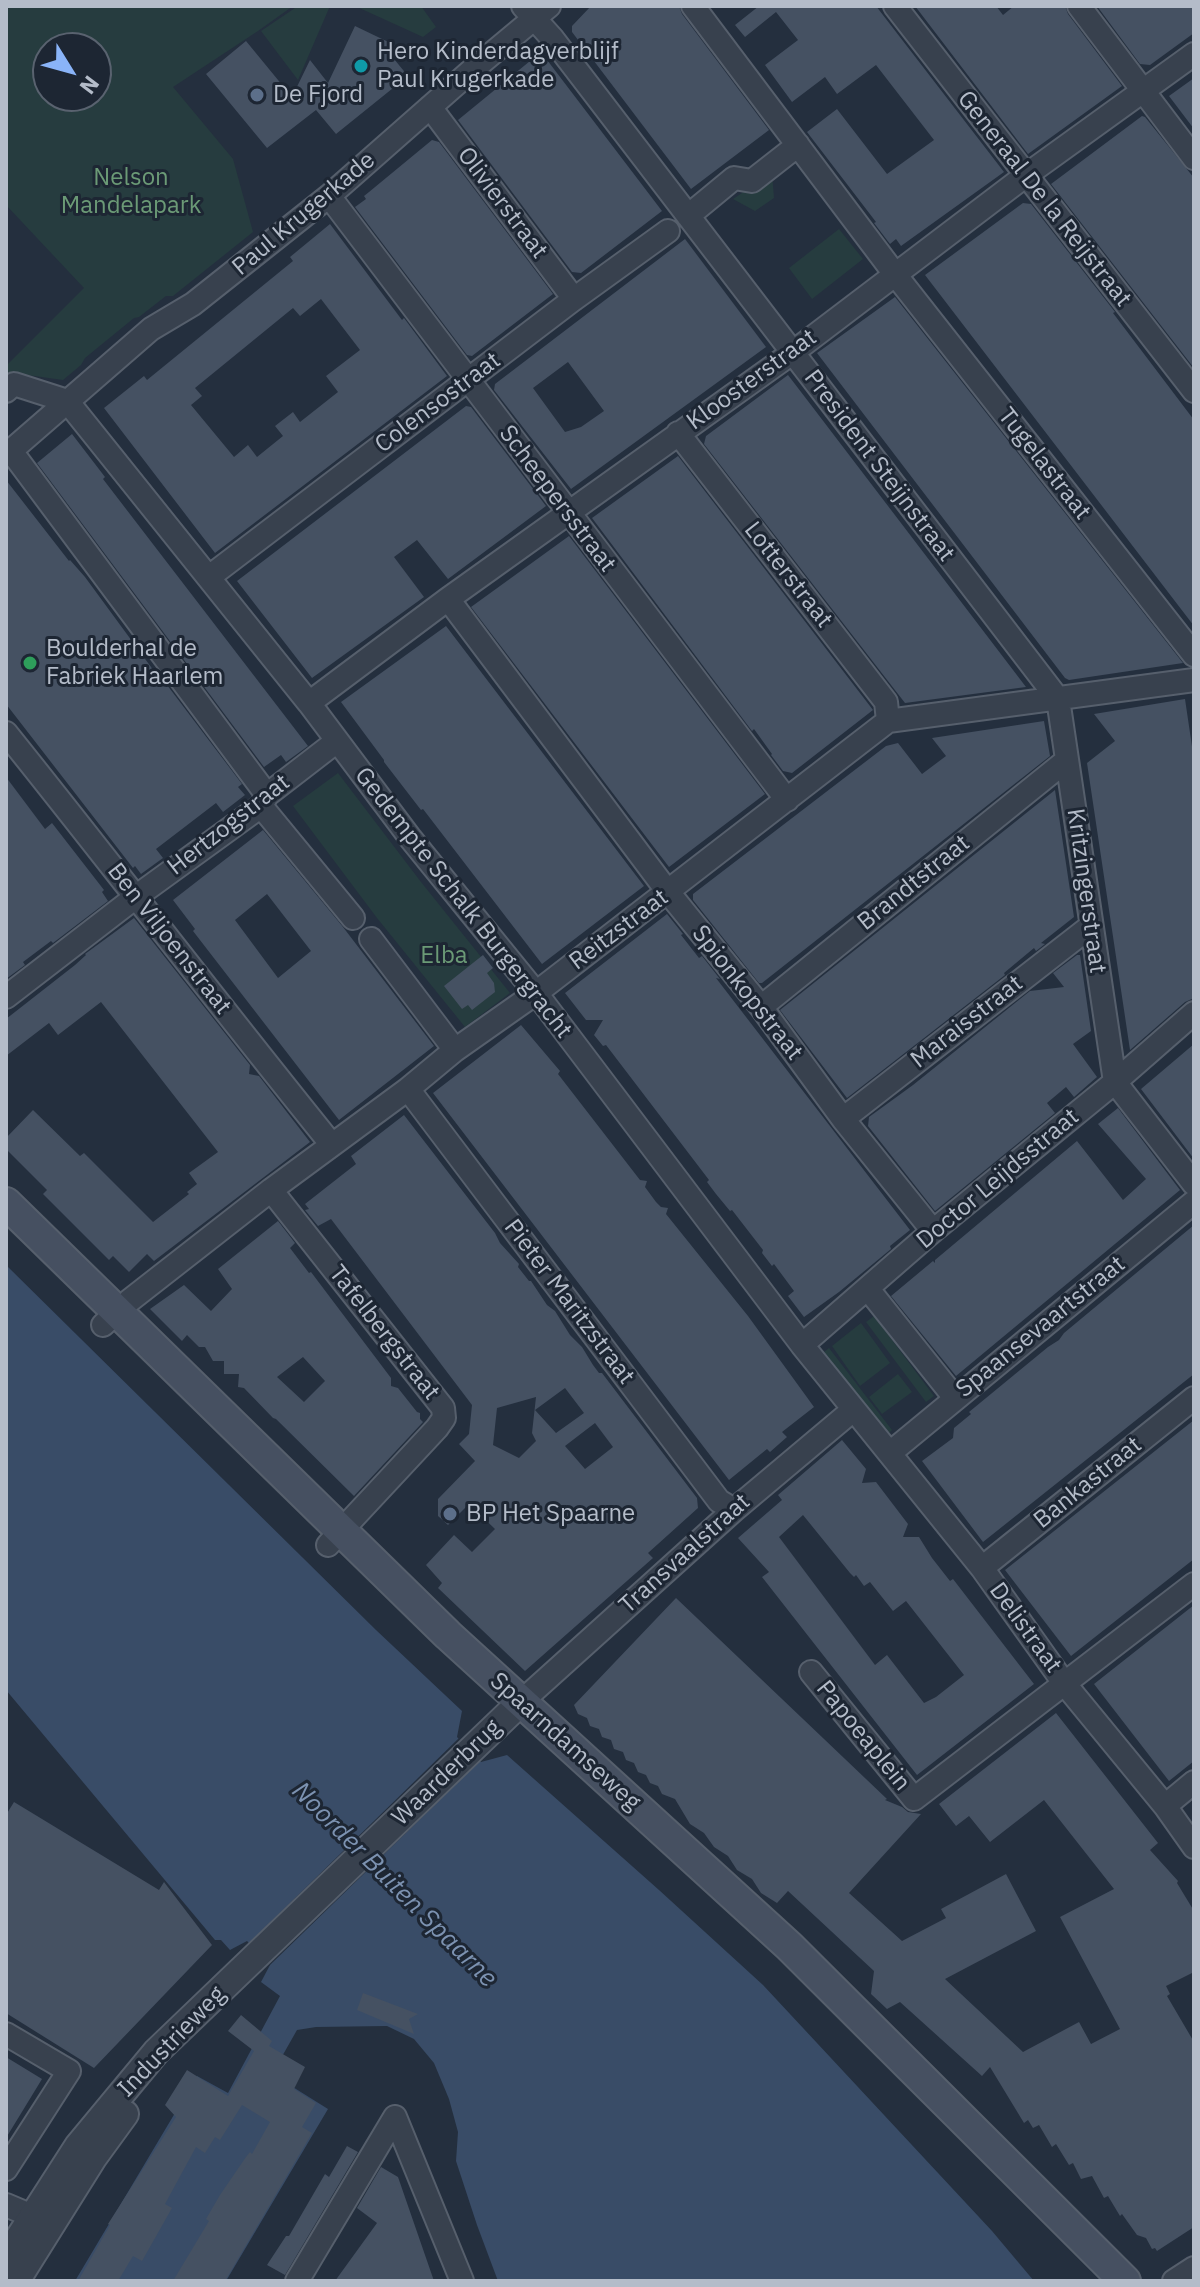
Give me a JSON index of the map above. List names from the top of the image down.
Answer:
{
  "streets": {
    "main road": ["Spaarndamseweg"],
    "street": [
      "Generaal De la Reijstraat",
      "Olivierstraat",
      "Paul Krugerkade",
      "Kloosterstraat",
      "Colensostraat",
      "Tugelastraat",
      "President Steijnstraat",
      "Scheepersstraat",
      "Lotterstraat",
      "Hertzogstraat",
      "Brandtstraat",
      "Kritzingerstraat",
      "Gedempte Schalk Burgergracht",
      "Reitzstraat",
      "Ben Viljoenstraat",
      "Spionkopstraat",
      "Maraisstraat",
      "Doctor Leijdsstraat",
      "Pieter Maritzstraat",
      "Spaansevaartstraat",
      "Tafelbergstraat",
      "Bankastraat",
      "Transvaalstraat",
      "Delistraat",
      "Papoeaplein",
      "Waarderbrug",
      "Industrieweg"
    ]
  },
  "crossings": [
    ["Generaal De la Reijstraat", "Kloosterstraat"],
    ["Olivierstraat", "Paul Krugerkade"],
    ["Olivierstraat", "Colensostraat"],
    ["Paul Krugerkade", "President Steijnstraat"],
    ["Paul Krugerkade", "Scheepersstraat"],
    ["Paul Krugerkade", "Gedempte Schalk Burgergracht"],
    ["Kloosterstraat", "Tugelastraat"],
    ["Kloosterstraat", "President Steijnstraat"],
    ["Kloosterstraat", "Scheepersstraat"],
    ["Kloosterstraat", "Lotterstraat"],
    ["Kloosterstraat", "Gedempte Schalk Burgergracht"],
    ["Kloosterstraat", "Spionkopstraat"],
    ["Colensostraat", "Scheepersstraat"],
    ["Colensostraat", "Gedempte Schalk Burgergracht"],
    ["President Steijnstraat", "Kritzingerstraat"],
    ["Scheepersstraat", "Reitzstraat"],
    ["Lotterstraat", "Reitzstraat"],
    ["Hertzogstraat", "Gedempte Schalk Burgergracht"],
    ["Hertzogstraat", "Ben Viljoenstraat"],
    ["Brandtstraat", "Kritzingerstraat"],
    ["Brandtstraat", "Spionkopstraat"],
    ["Kritzingerstraat", "Maraisstraat"],
    ["Kritzingerstraat", "Doctor Leijdsstraat"],
    ["Gedempte Schalk Burgergracht", "Reitzstraat"],
    ["Gedempte Schalk Burgergracht", "Doctor Leijdsstraat"],
    ["Gedempte Schalk Burgergracht", "Transvaalstraat"],
    ["Gedempte Schalk Burgergracht", "Delistraat"],
    ["Reitzstraat", "Ben Viljoenstraat"],
    ["Reitzstraat", "Spionkopstraat"],
    ["Reitzstraat", "Pieter Maritzstraat"],
    ["Reitzstraat", "Tafelbergstraat"],
    ["Reitzstraat", "Spaarndamseweg"],
    ["Spionkopstraat", "Maraisstraat"],
    ["Spionkopstraat", "Doctor Leijdsstraat"],
    ["Pieter Maritzstraat", "Transvaalstraat"],
    ["Spaansevaartstraat", "Delistraat"],
    ["Tafelbergstraat", "Spaarndamseweg"],
    ["Bankastraat", "Delistraat"],
    ["Transvaalstraat", "Delistraat"],
    ["Transvaalstraat", "Spaarndamseweg"],
    ["Transvaalstraat", "Waarderbrug"],
    ["Delistraat", "Papoeaplein"],
    ["Spaarndamseweg", "Waarderbrug"],
    ["Waarderbrug", "Industrieweg"]
  ],
  "water": ["Noorder Buiten Spaarne"],
  "parks": ["Nelson Mandelapark", "Elba"],
  "places": [
    "Hero Kinderdagverblijf Paul Krugerkade",
    "De Fjord",
    "Boulderhal de Fabriek Haarlem",
    "BP Het Spaarne"
  ],
  "north": "bottom right"
}
